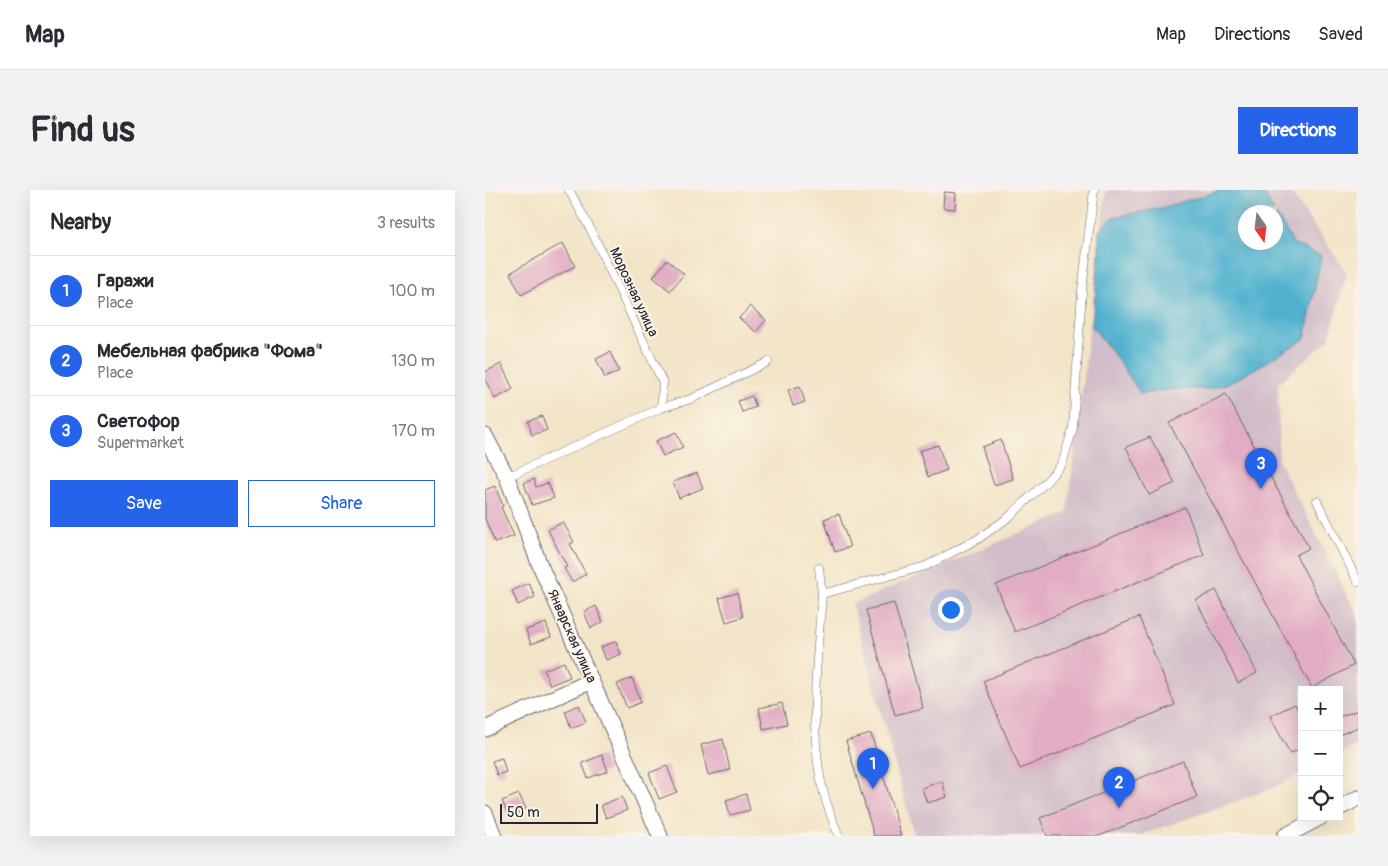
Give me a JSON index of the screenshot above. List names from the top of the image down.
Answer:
{
  "streets": {
    "street": ["Январская улица"],
    "lane": ["Морозная улица"]
  },
  "scale_bar": "50 m",
  "north": "bottom",
  "page": {
    "header": "Map",
    "nav": ["Map", "Directions", "Saved"],
    "buttons": [
      "Directions",
      ["Save", "Share"]
    ],
    "title": "Find us",
    "heading": ["Nearby", "3 results"],
    "list": [
      {
        "mark": "1",
        "name": "Гаражи",
        "note": "Place",
        "value": "100 m"
      },
      {
        "mark": "2",
        "name": "Мебельная фабрика \"Фома\"",
        "note": "Place",
        "value": "130 m"
      },
      {
        "mark": "3",
        "name": "Светофор",
        "note": "Supermarket",
        "value": "170 m"
      }
    ],
    "pins": ["3", "1", "2"],
    "map_buttons": ["+", "−"],
    "scale": "50 m"
  }
}
